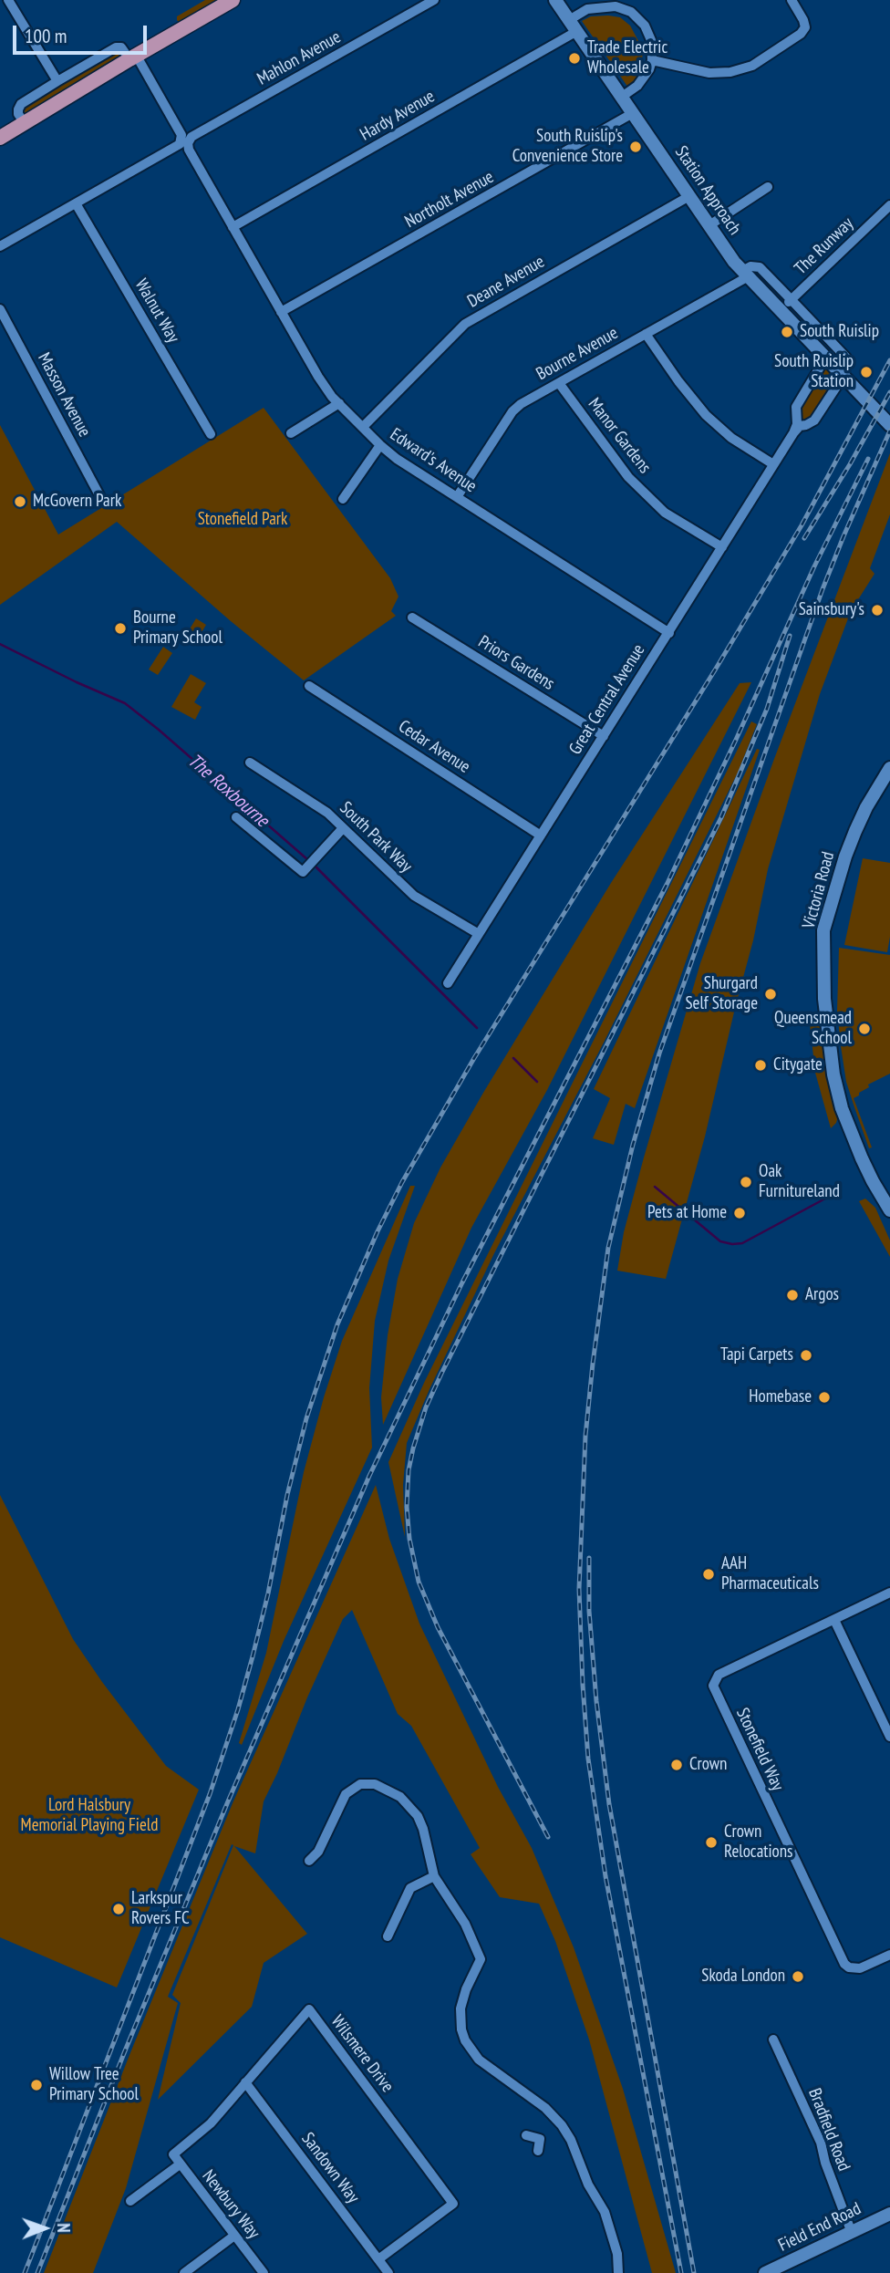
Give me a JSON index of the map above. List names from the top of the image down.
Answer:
{
  "streets": {
    "street": [
      "Mahlon Avenue",
      "Hardy Avenue",
      "Station Approach",
      "Northolt Avenue",
      "The Runway",
      "Deane Avenue",
      "Walnut Way",
      "Bourne Avenue",
      "Masson Avenue",
      "Manor Gardens",
      "Edward's Avenue",
      "Priors Gardens",
      "Great Central Avenue",
      "Cedar Avenue",
      "South Park Way",
      "Victoria Road",
      "Stonefield Way",
      "Wilsmere Drive",
      "Bradfield Road",
      "Sandown Way",
      "Newbury Way",
      "Field End Road"
    ]
  },
  "crossings": [
    ["Mahlon Avenue", "Edward's Avenue"],
    ["Hardy Avenue", "Station Approach"],
    ["Hardy Avenue", "Edward's Avenue"],
    ["Station Approach", "Northolt Avenue"],
    ["Station Approach", "The Runway"],
    ["Station Approach", "Deane Avenue"],
    ["Station Approach", "Bourne Avenue"],
    ["Station Approach", "Great Central Avenue"],
    ["Northolt Avenue", "Edward's Avenue"],
    ["The Runway", "Great Central Avenue"],
    ["Deane Avenue", "Edward's Avenue"],
    ["Bourne Avenue", "Manor Gardens"],
    ["Bourne Avenue", "Edward's Avenue"],
    ["Manor Gardens", "Great Central Avenue"],
    ["Edward's Avenue", "Great Central Avenue"],
    ["Priors Gardens", "Great Central Avenue"],
    ["Great Central Avenue", "Cedar Avenue"],
    ["Great Central Avenue", "South Park Way"],
    ["Wilsmere Drive", "Sandown Way"],
    ["Wilsmere Drive", "Newbury Way"],
    ["Bradfield Road", "Field End Road"]
  ],
  "water": ["The Roxbourne"],
  "parks": ["Stonefield Park", "Lord Halsbury Memorial Playing Field"],
  "places": [
    "Trade Electric Wholesale",
    "South Ruislip's Convenience Store",
    "South Ruislip",
    "South Ruislip Station",
    "McGovern Park",
    "Sainsbury's",
    "Bourne Primary School",
    "Shurgard Self Storage",
    "Queensmead School",
    "Citygate",
    "Oak Furnitureland",
    "Pets at Home",
    "Argos",
    "Tapi Carpets",
    "Homebase",
    "AAH Pharmaceuticals",
    "Crown",
    "Crown Relocations",
    "Larkspur Rovers FC",
    "Skoda London",
    "Willow Tree Primary School"
  ],
  "scale_bar": "100 m",
  "north": "right"
}
